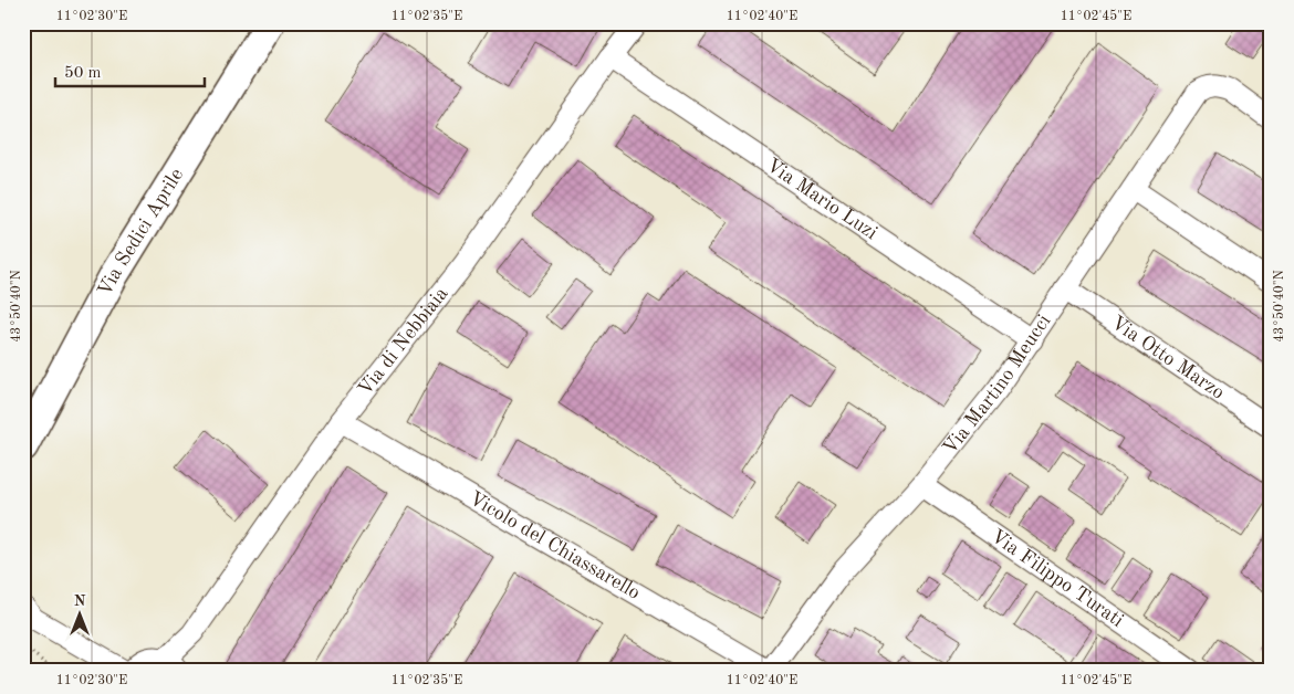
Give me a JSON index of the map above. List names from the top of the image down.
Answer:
{
  "streets": {
    "main road": ["Via Sedici Aprile"],
    "street": [
      "Via Mario Luzi",
      "Via di Nebbiaia",
      "Via Otto Marzo",
      "Via Martino Meucci",
      "Vicolo del Chiassarello",
      "Via Filippo Turati"
    ]
  },
  "crossings": [
    ["Via Mario Luzi", "Via di Nebbiaia"],
    ["Via Mario Luzi", "Via Martino Meucci"],
    ["Via di Nebbiaia", "Vicolo del Chiassarello"],
    ["Via Otto Marzo", "Via Martino Meucci"],
    ["Via Martino Meucci", "Vicolo del Chiassarello"],
    ["Via Martino Meucci", "Via Filippo Turati"]
  ],
  "scale_bar": "50 m",
  "north": "top",
  "coordinates": [
    "11°02'30\"E",
    "11°02'35\"E",
    "11°02'40\"E",
    "11°02'45\"E",
    "43°50'40\"N"
  ]
}
